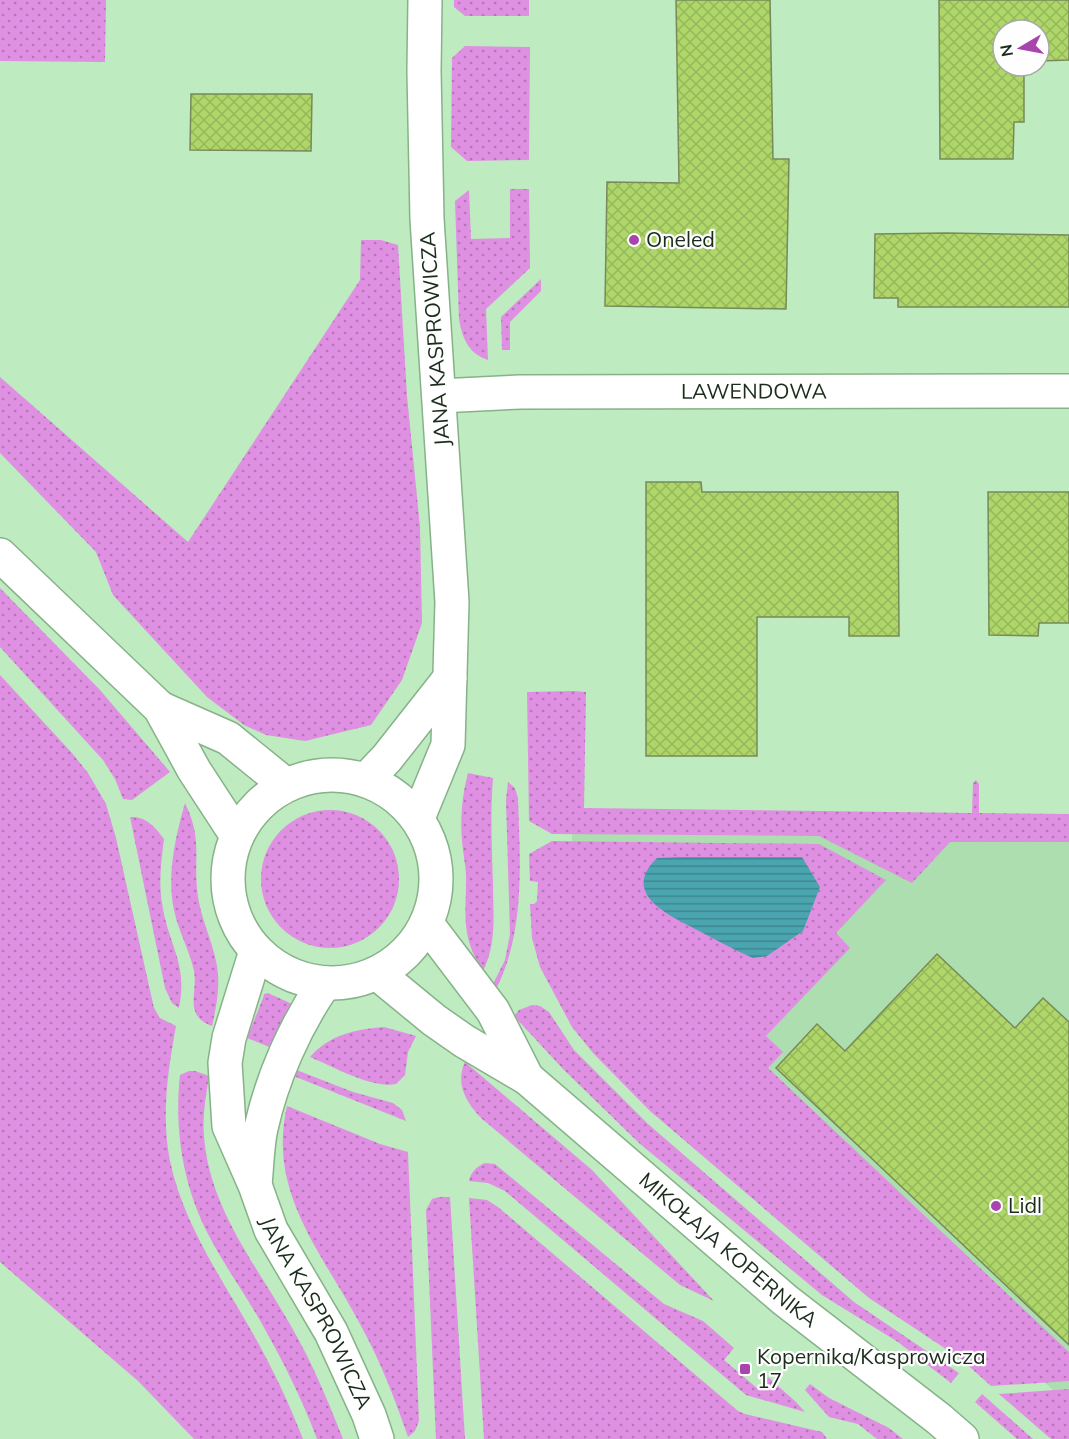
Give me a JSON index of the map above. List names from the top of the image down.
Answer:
{
  "streets": {
    "street": ["JANA KASPROWICZA", "LAWENDOWA", "MIKOŁAJA KOPERNIKA"]
  },
  "crossings": [
    ["JANA KASPROWICZA", "LAWENDOWA"],
    ["JANA KASPROWICZA", "MIKOŁAJA KOPERNIKA"]
  ],
  "places": {
    "other": ["Oneled", "Lidl"],
    "transit": ["Kopernika/Kasprowicza 17"]
  },
  "north": "left"
}
